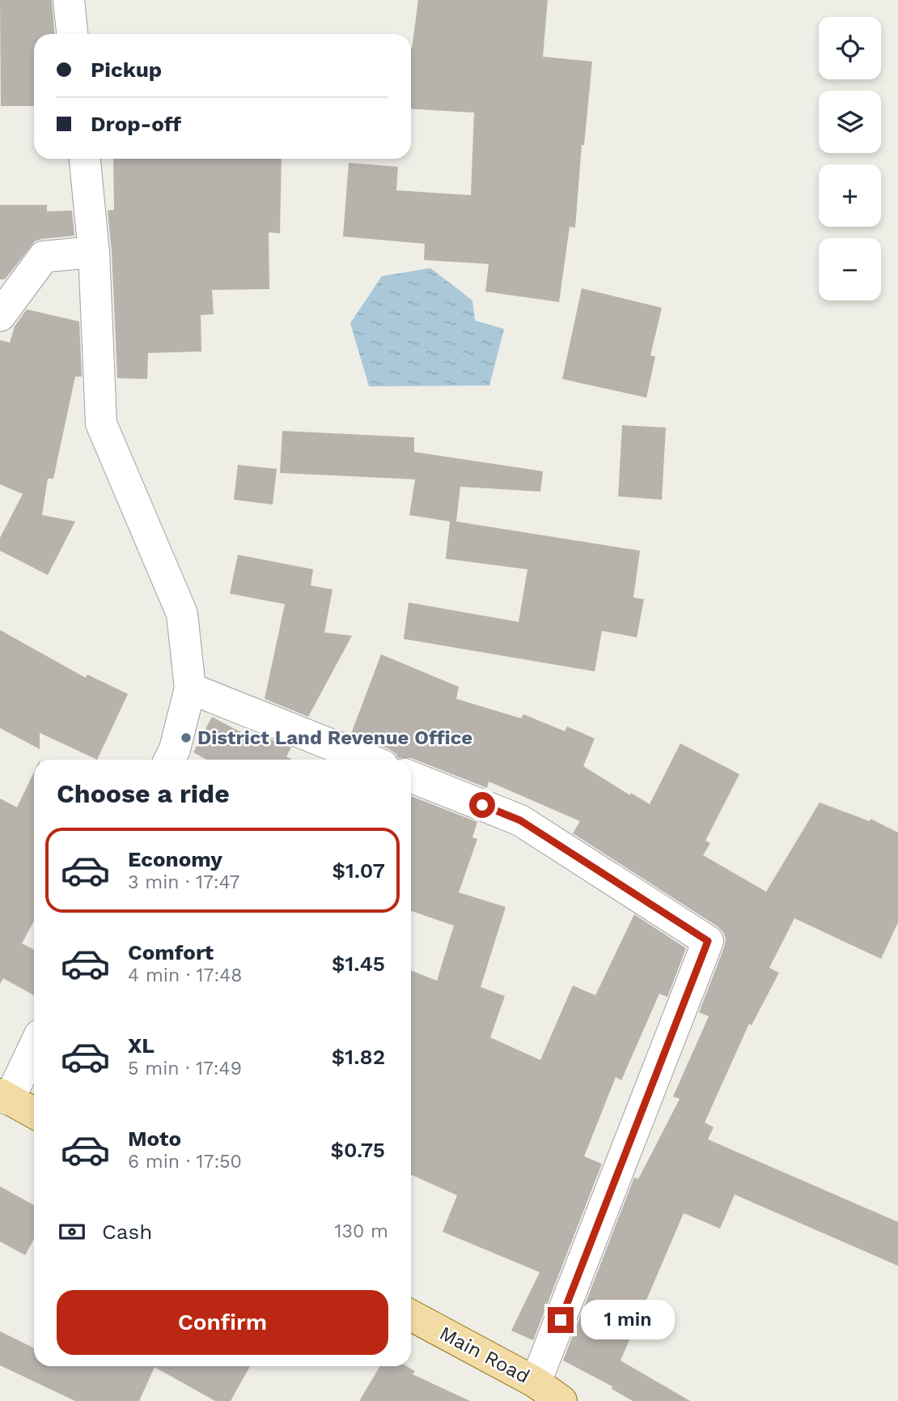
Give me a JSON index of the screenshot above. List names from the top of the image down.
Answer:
{
  "streets": {
    "main road": ["Main Road"]
  },
  "places": ["District Land Revenue Office"],
  "page": {
    "map_buttons": ["+", "−"],
    "banner": ["Pickup", "Drop-off"],
    "heading": "Choose a ride",
    "list": [
      {
        "name": "Economy",
        "note": "3 min · 17:47",
        "value": "$1.07"
      },
      {
        "name": "Comfort",
        "note": "4 min · 17:48",
        "value": "$1.45"
      },
      {
        "name": "XL",
        "note": "5 min · 17:49",
        "value": "$1.82"
      },
      {
        "name": "Moto",
        "note": "6 min · 17:50",
        "value": "$0.75"
      }
    ],
    "pay": ["Cash", "130 m"],
    "buttons": "Confirm",
    "bubble": "1 min"
  }
}
